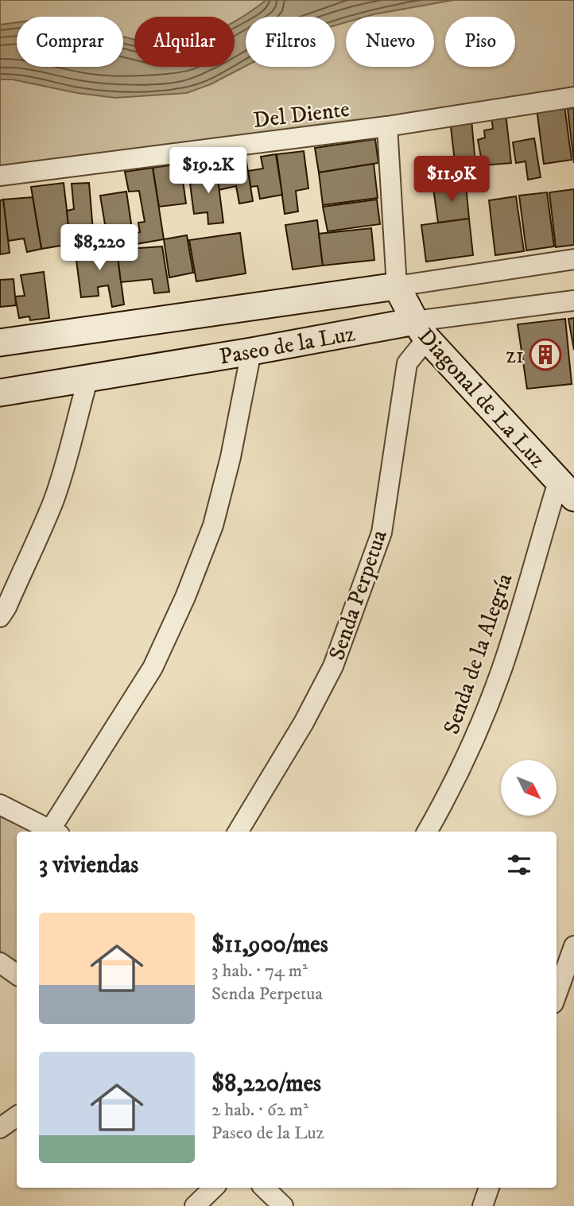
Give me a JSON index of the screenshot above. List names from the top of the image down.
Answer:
{
  "streets": {
    "street": [
      "Del Diente",
      "Paseo de la Luz",
      "Diagonal de La Luz",
      "Senda Perpetua",
      "Senda de la Alegría"
    ]
  },
  "crossings": [
    ["Paseo de la Luz", "Diagonal de La Luz"],
    ["Paseo de la Luz", "Senda Perpetua"],
    ["Diagonal de La Luz", "Senda Perpetua"],
    ["Diagonal de La Luz", "Senda de la Alegría"]
  ],
  "places": {
    "building": ["z1"]
  },
  "north": "bottom right",
  "page": {
    "chip": [
      "Comprar",
      "Alquilar",
      "Filtros",
      "Nuevo",
      "Piso"
    ],
    "price": ["$19.2K", "$11.9K", "$8,220"],
    "heading": "3 viviendas",
    "list": [
      {
        "name": "$11,900/mes",
        "note": "3 hab. · 74 m² · Senda Perpetua"
      },
      {
        "name": "$8,220/mes",
        "note": "2 hab. · 62 m² · Paseo de la Luz"
      }
    ]
  }
}
